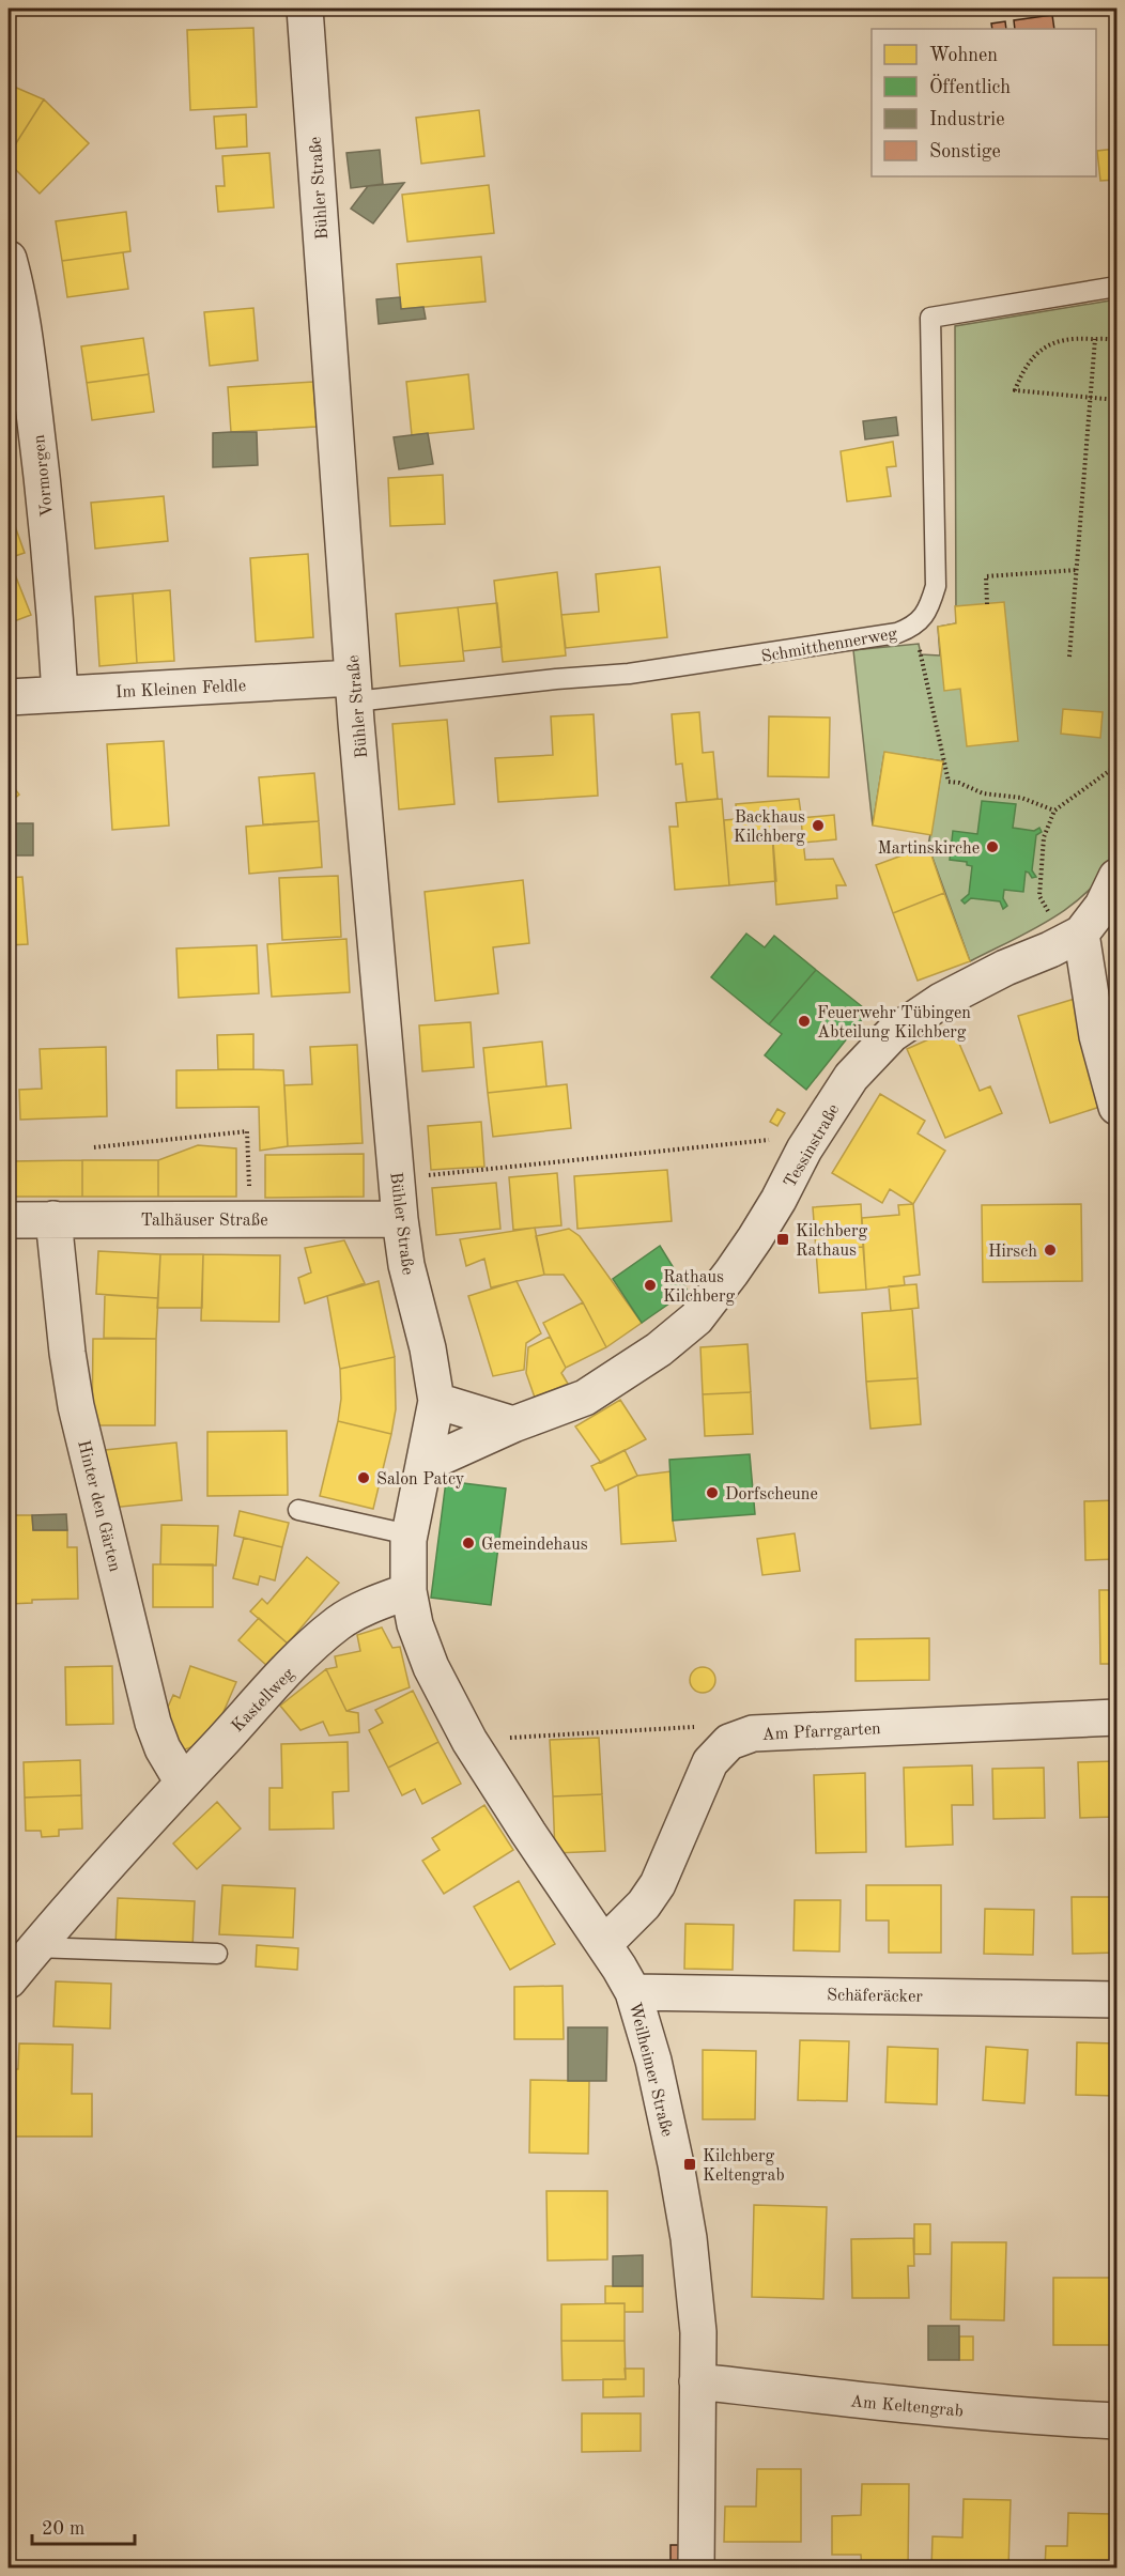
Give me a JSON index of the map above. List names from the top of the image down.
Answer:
{
  "streets": {
    "street": [
      "Bühler Straße",
      "Vormorgen",
      "Im Kleinen Feldle",
      "Tessinstraße",
      "Talhäuser Straße",
      "Hinter den Gärten",
      "Kastellweg",
      "Am Pfarrgarten",
      "Schäferäcker",
      "Weilheimer Straße",
      "Am Keltengrab"
    ],
    "lane": ["Schmitthennerweg"]
  },
  "crossings": [
    ["Bühler Straße", "Schmitthennerweg"],
    ["Bühler Straße", "Im Kleinen Feldle"],
    ["Bühler Straße", "Talhäuser Straße"],
    ["Vormorgen", "Im Kleinen Feldle"],
    ["Schmitthennerweg", "Im Kleinen Feldle"],
    ["Talhäuser Straße", "Hinter den Gärten"],
    ["Hinter den Gärten", "Kastellweg"],
    ["Kastellweg", "Weilheimer Straße"],
    ["Schäferäcker", "Weilheimer Straße"],
    ["Weilheimer Straße", "Am Keltengrab"]
  ],
  "places": {
    "other": [
      "Backhaus Kilchberg",
      "Martinskirche",
      "Feuerwehr Tübingen Abteilung Kilchberg",
      "Hirsch",
      "Rathaus Kilchberg",
      "Salon Patcy",
      "Dorfscheune",
      "Gemeindehaus"
    ],
    "transit": ["Kilchberg Rathaus", "Kilchberg Keltengrab"]
  },
  "legend": [
    "Wohnen",
    "Öffentlich",
    "Industrie",
    "Sonstige"
  ],
  "scale_bar": "20 m"
}
